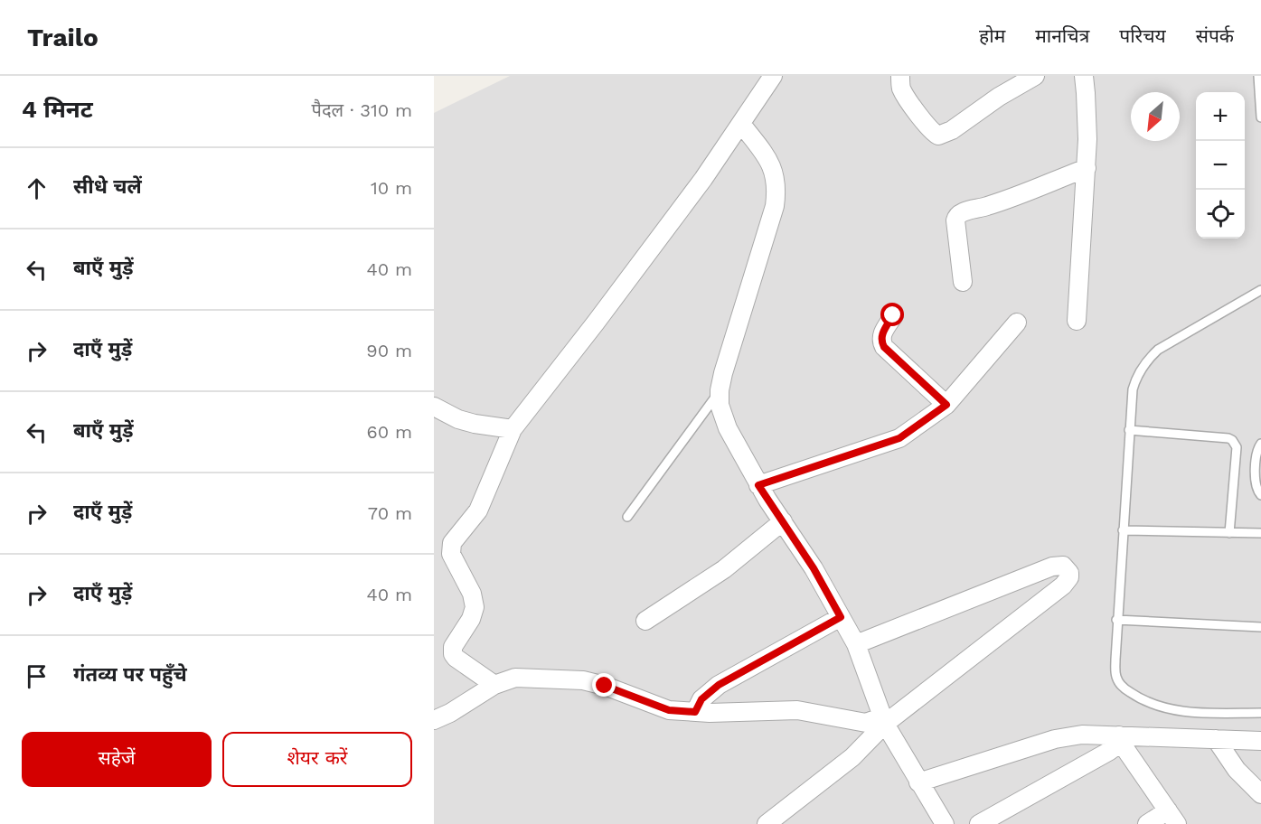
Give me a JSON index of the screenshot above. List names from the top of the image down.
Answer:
{
  "north": "bottom left",
  "page": {
    "header": "Trailo",
    "nav": [
      "होम",
      "मानचित्र",
      "परिचय",
      "संपर्क"
    ],
    "heading": ["4 मिनट", "पैदल · 310 m"],
    "map_buttons": ["+", "−"],
    "list": [
      ["सीधे चलें", "10 m"],
      ["बाएँ मुड़ें", "40 m"],
      ["दाएँ मुड़ें", "90 m"],
      ["बाएँ मुड़ें", "60 m"],
      ["दाएँ मुड़ें", "70 m"],
      ["दाएँ मुड़ें", "40 m"],
      "गंतव्य पर पहुँचे"
    ],
    "buttons": ["सहेजें", "शेयर करें"]
  }
}
